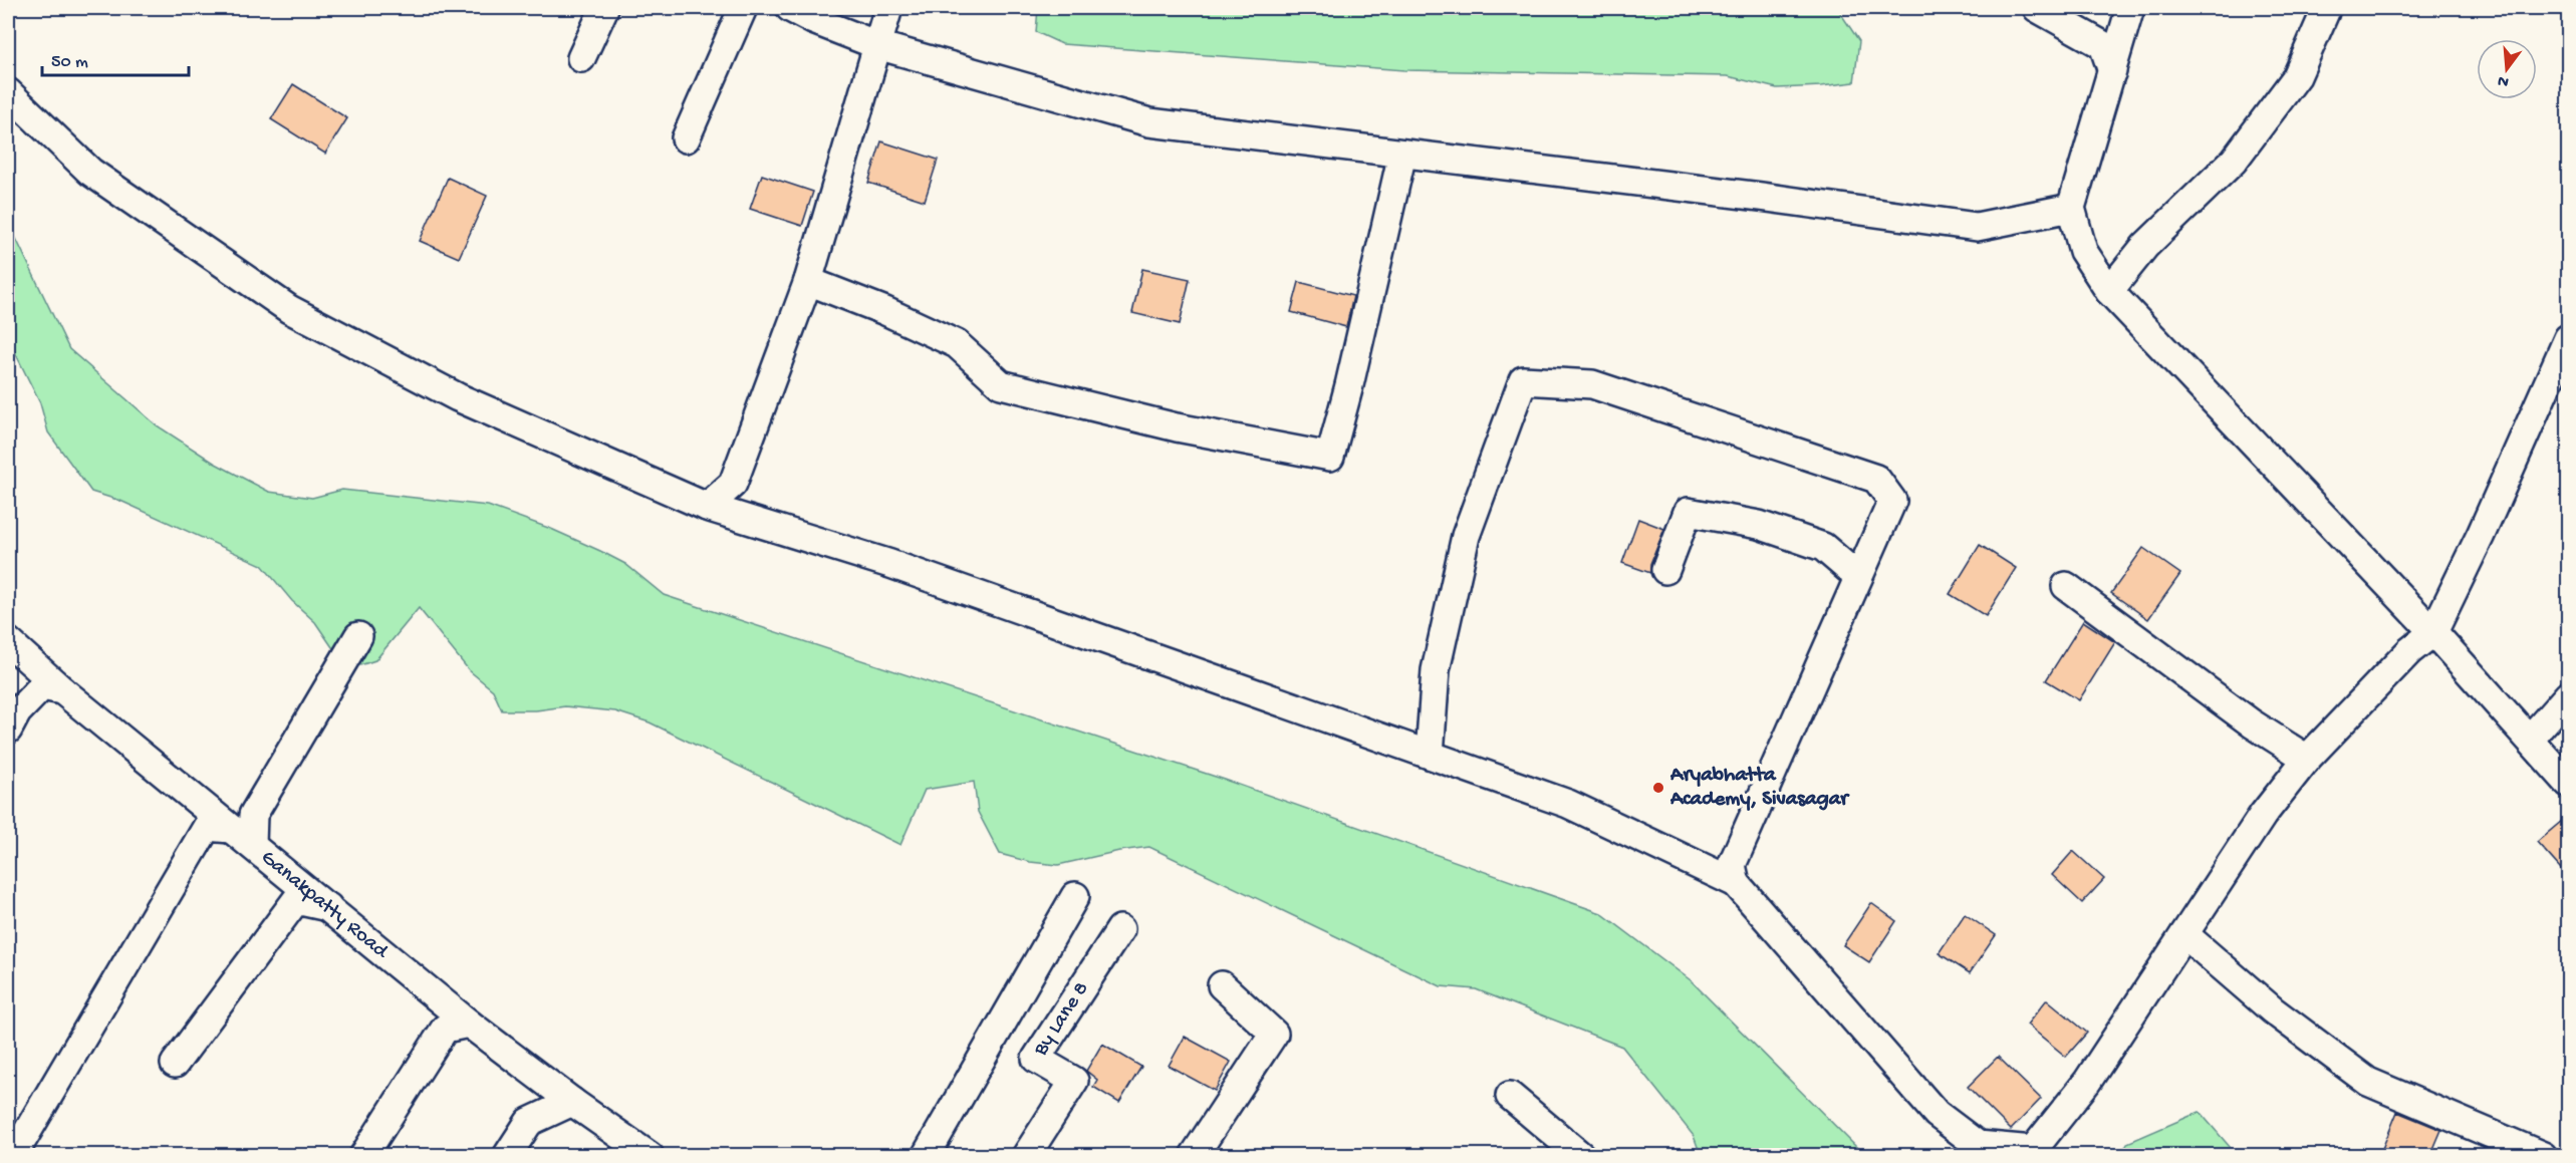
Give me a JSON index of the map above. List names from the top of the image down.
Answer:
{
  "streets": {
    "street": ["Ganakpatty Road", "By Lane 8"]
  },
  "places": ["Aryabhatta Academy, Sivasagar"],
  "scale_bar": "50 m",
  "north": "bottom"
}
